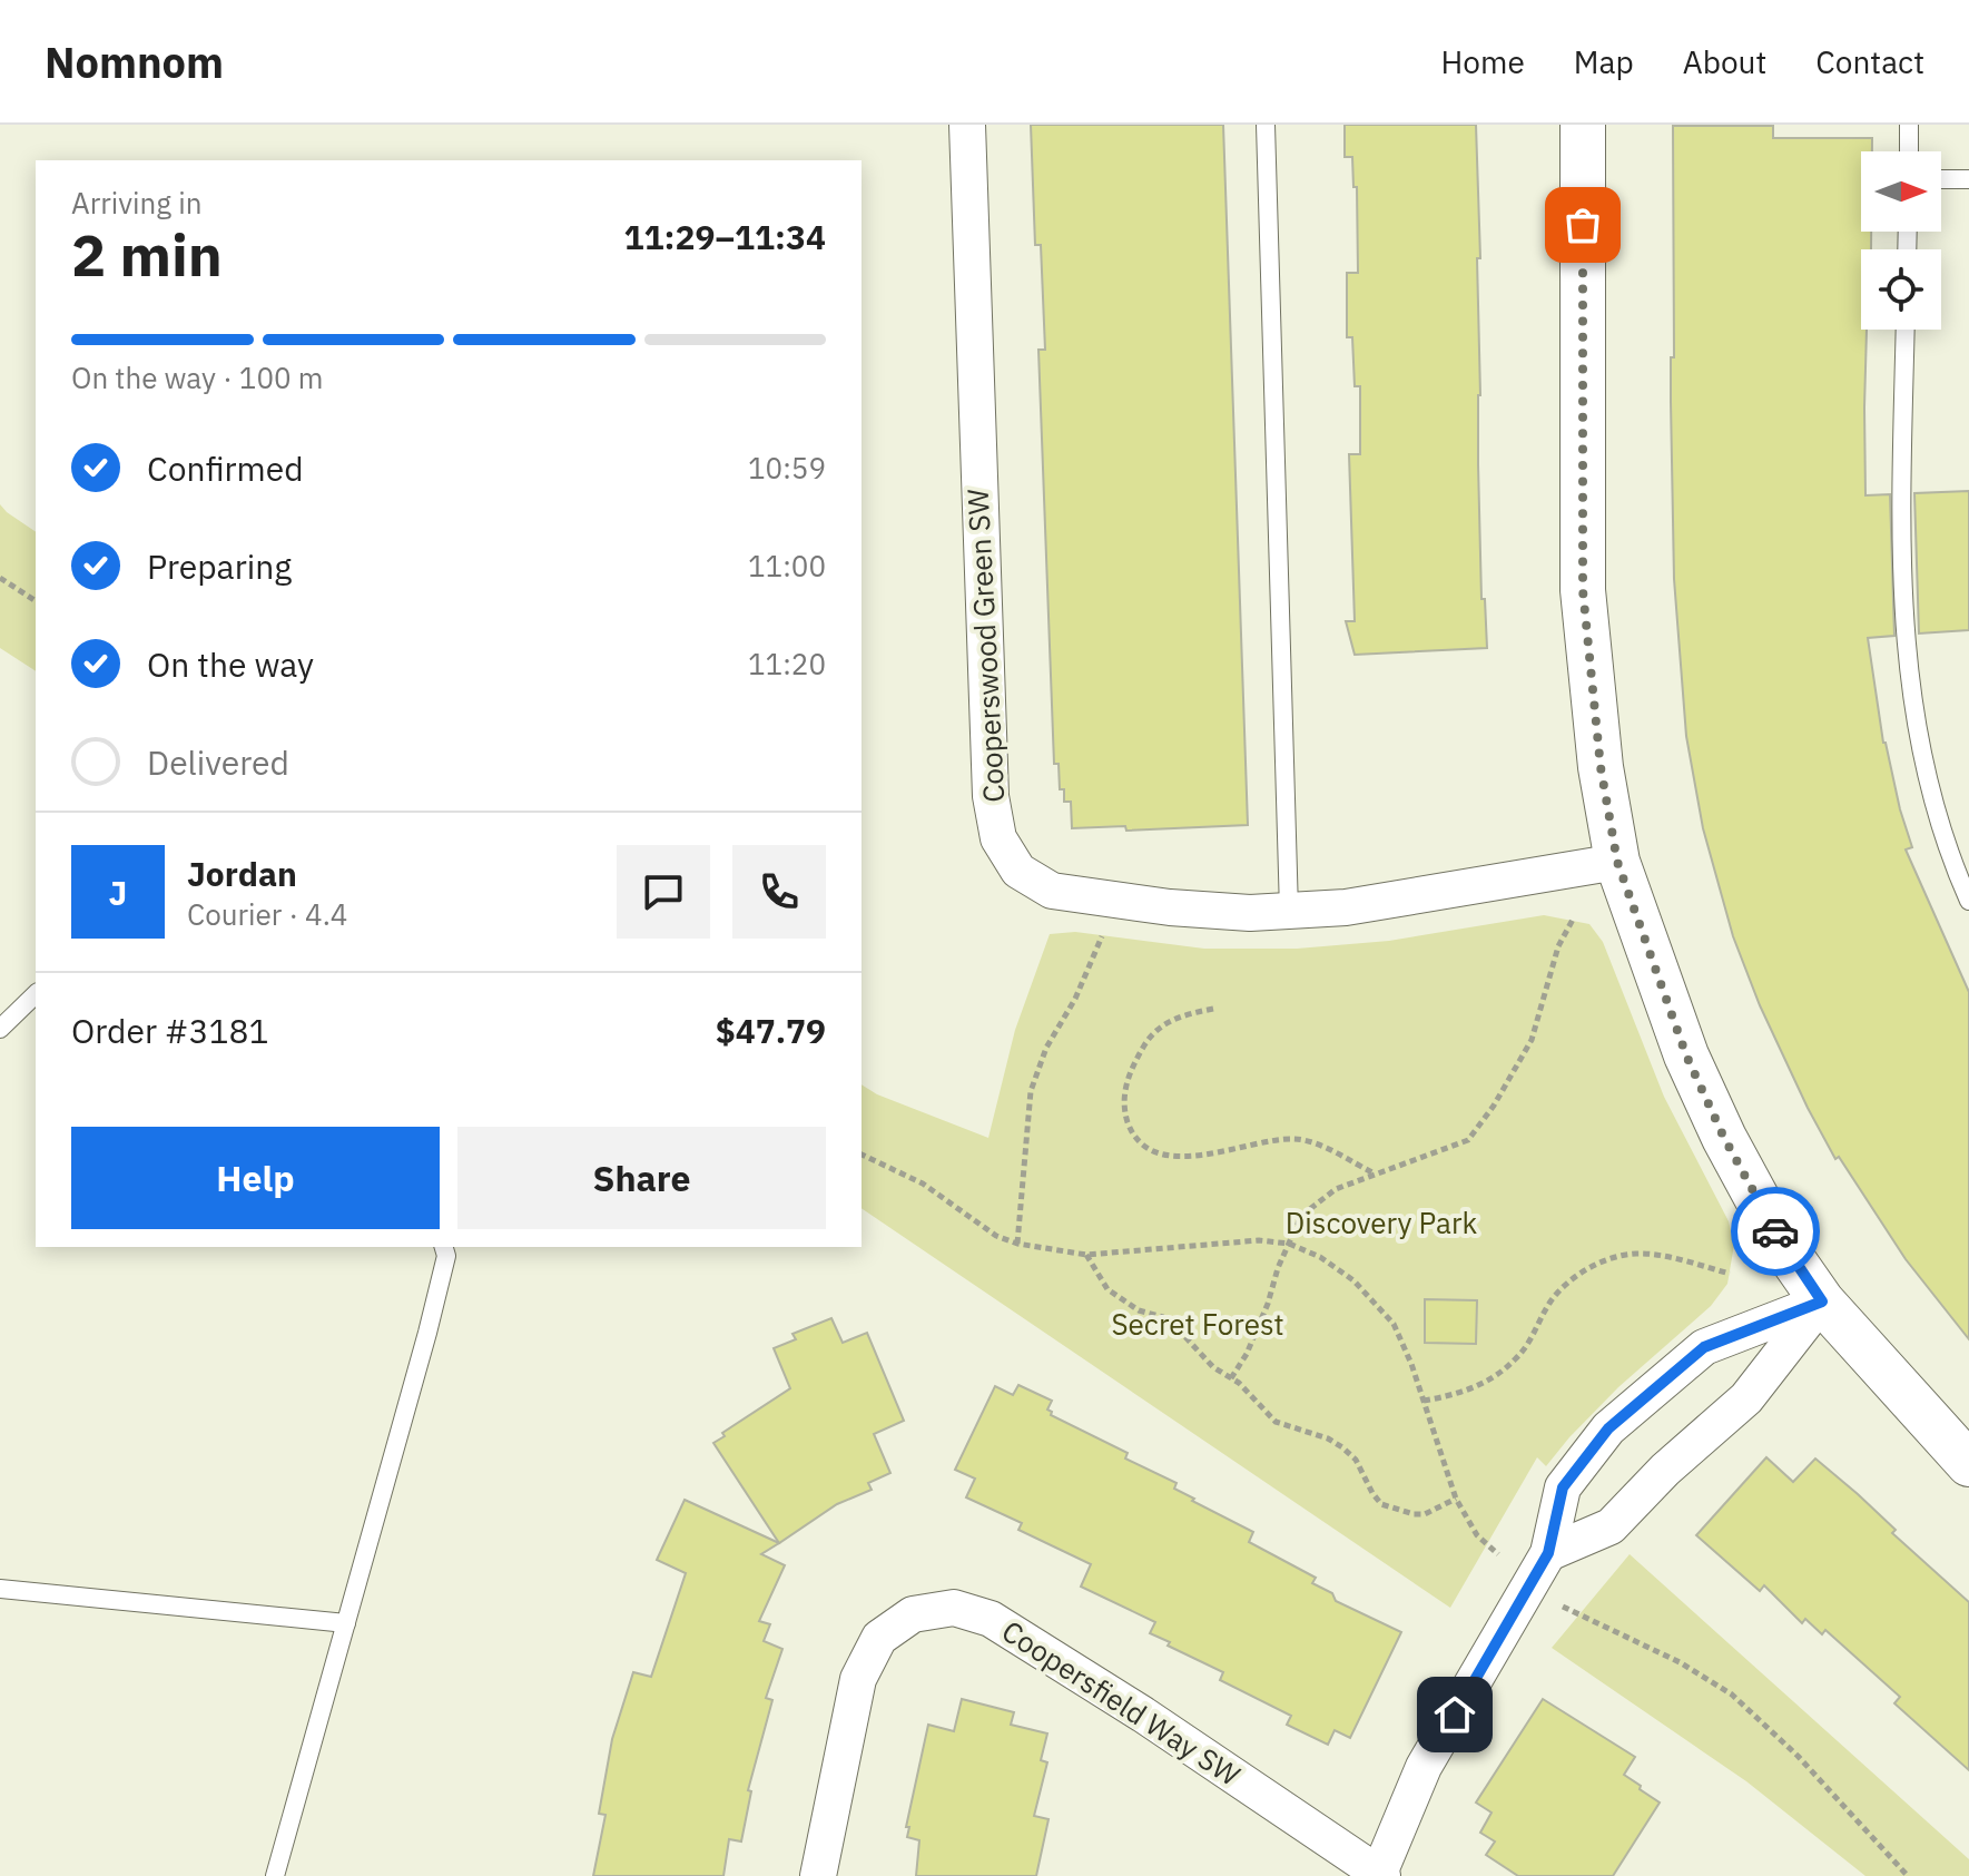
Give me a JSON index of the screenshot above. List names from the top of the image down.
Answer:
{
  "streets": {
    "street": ["Cooperswood Green SW", "Coopersfield Way SW"]
  },
  "parks": ["Discovery Park", "Secret Forest"],
  "north": "right",
  "page": {
    "header": "Nomnom",
    "nav": [
      "Home",
      "Map",
      "About",
      "Contact"
    ],
    "heading": ["2 min", "Arriving in", "11:29–11:34"],
    "panel": [
      "Jordan",
      "Courier · 4.4",
      "Order #3181",
      "$47.79"
    ],
    "bar": "On the way · 100 m",
    "list": [
      ["Confirmed", "10:59"],
      ["Preparing", "11:00"],
      ["On the way", "11:20"],
      "Delivered"
    ],
    "round": "J",
    "buttons": ["Help", "Share"]
  }
}
